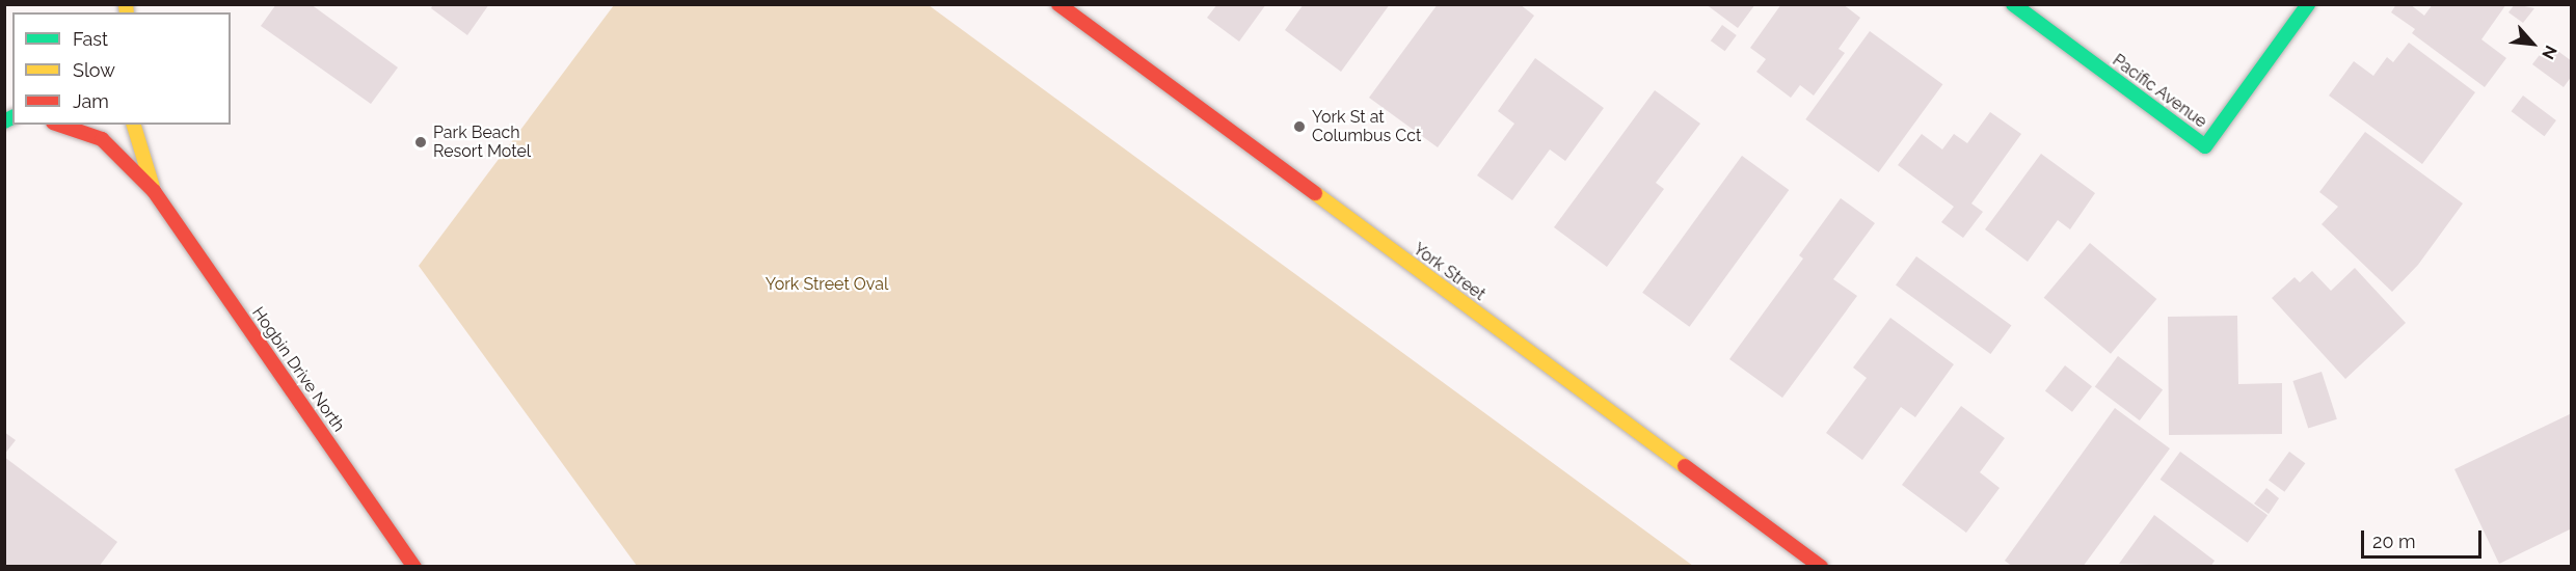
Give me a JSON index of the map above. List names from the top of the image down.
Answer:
{
  "streets": {
    "street": ["Pacific Avenue", "York Street", "Hogbin Drive North"]
  },
  "parks": ["York Street Oval"],
  "places": ["York St at Columbus Cct", "Park Beach Resort Motel"],
  "legend": ["Fast", "Slow", "Jam"],
  "scale_bar": "20 m",
  "north": "bottom right"
}
